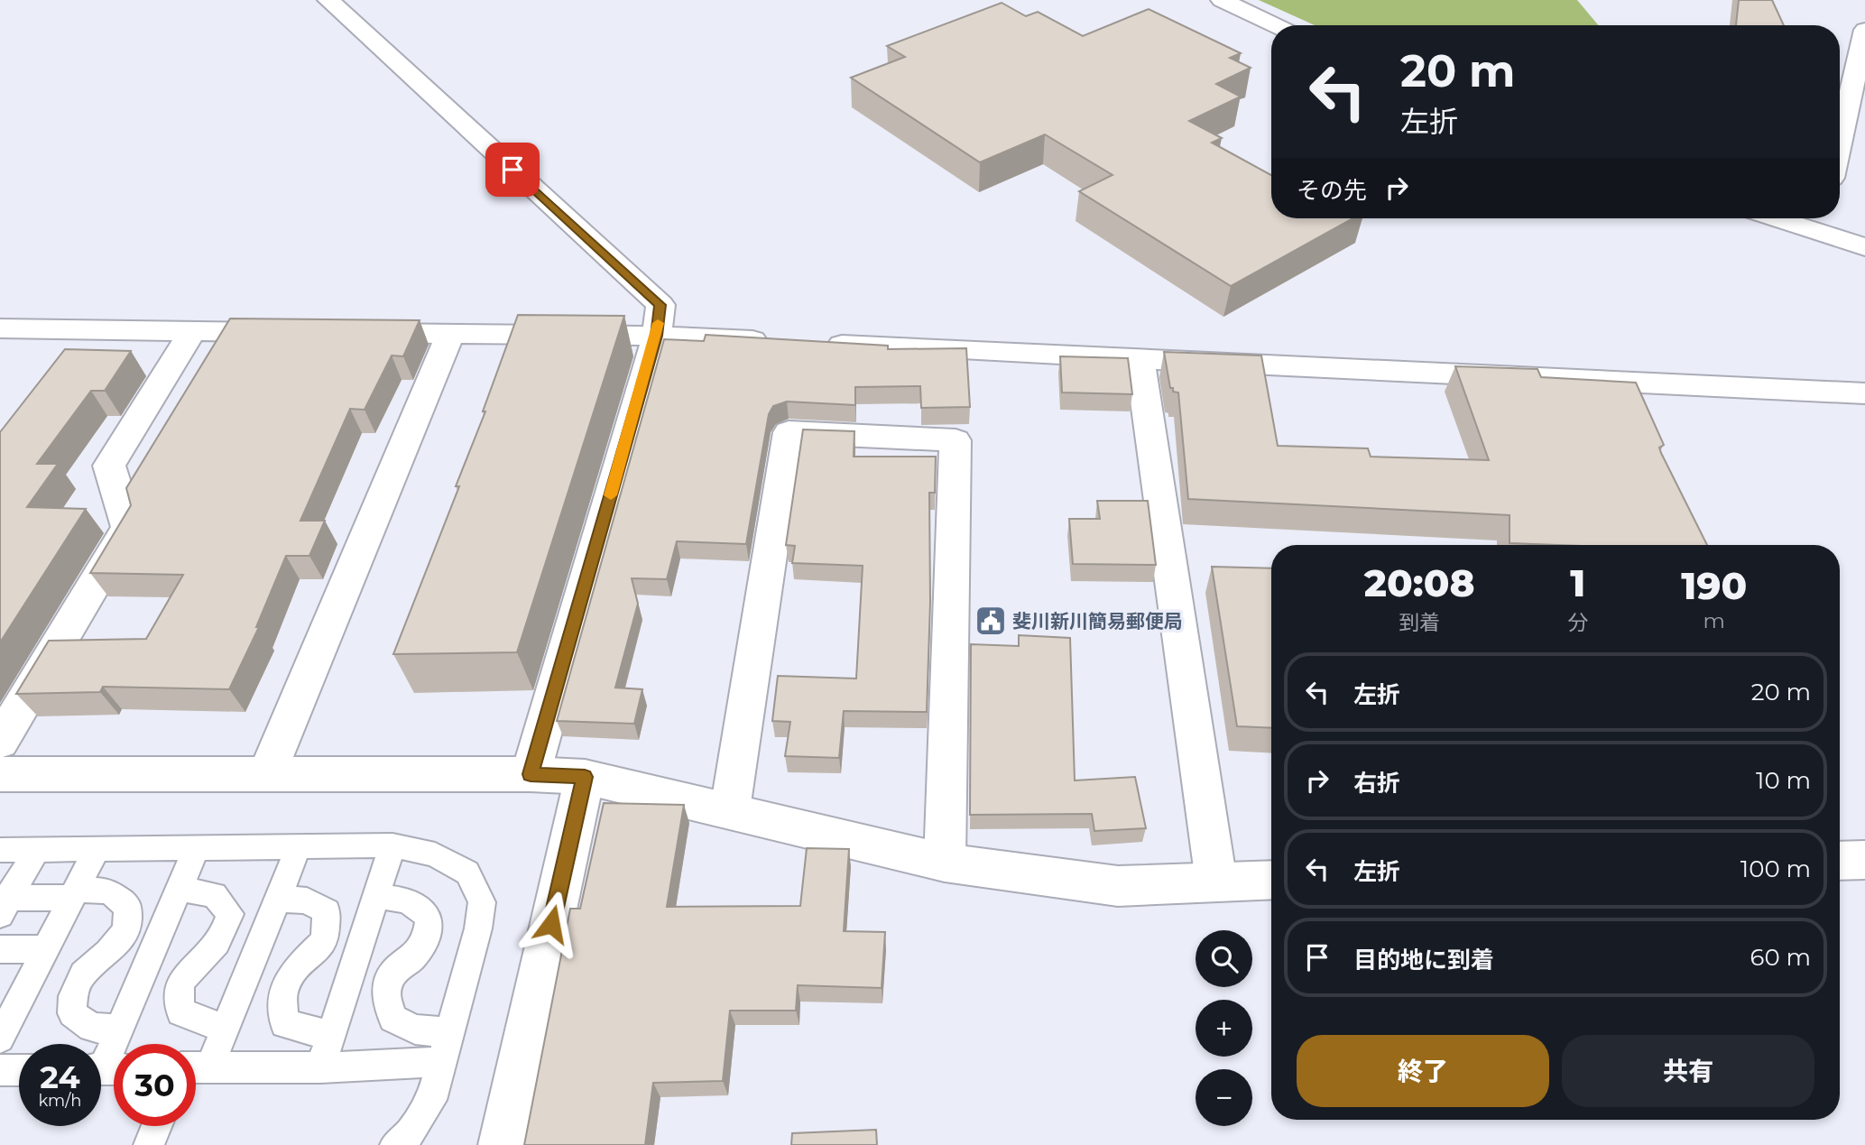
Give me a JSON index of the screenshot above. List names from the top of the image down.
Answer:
{
  "places": {
    "public building": ["斐川新川簡易郵便局"]
  },
  "page": {
    "turn": ["20 m", "左折"],
    "then": "その先",
    "eta": [
      "20:08",
      "到着",
      "1",
      "分",
      "190",
      "m"
    ],
    "list": [
      {
        "name": "左折",
        "value": "20 m"
      },
      {
        "name": "右折",
        "value": "10 m"
      },
      {
        "name": "左折",
        "value": "100 m"
      },
      {
        "name": "目的地に到着",
        "value": "60 m"
      }
    ],
    "map_buttons": ["+", "−"],
    "buttons": ["終了", "共有"],
    "speed": "24 km/h",
    "limit": "30"
  }
}
